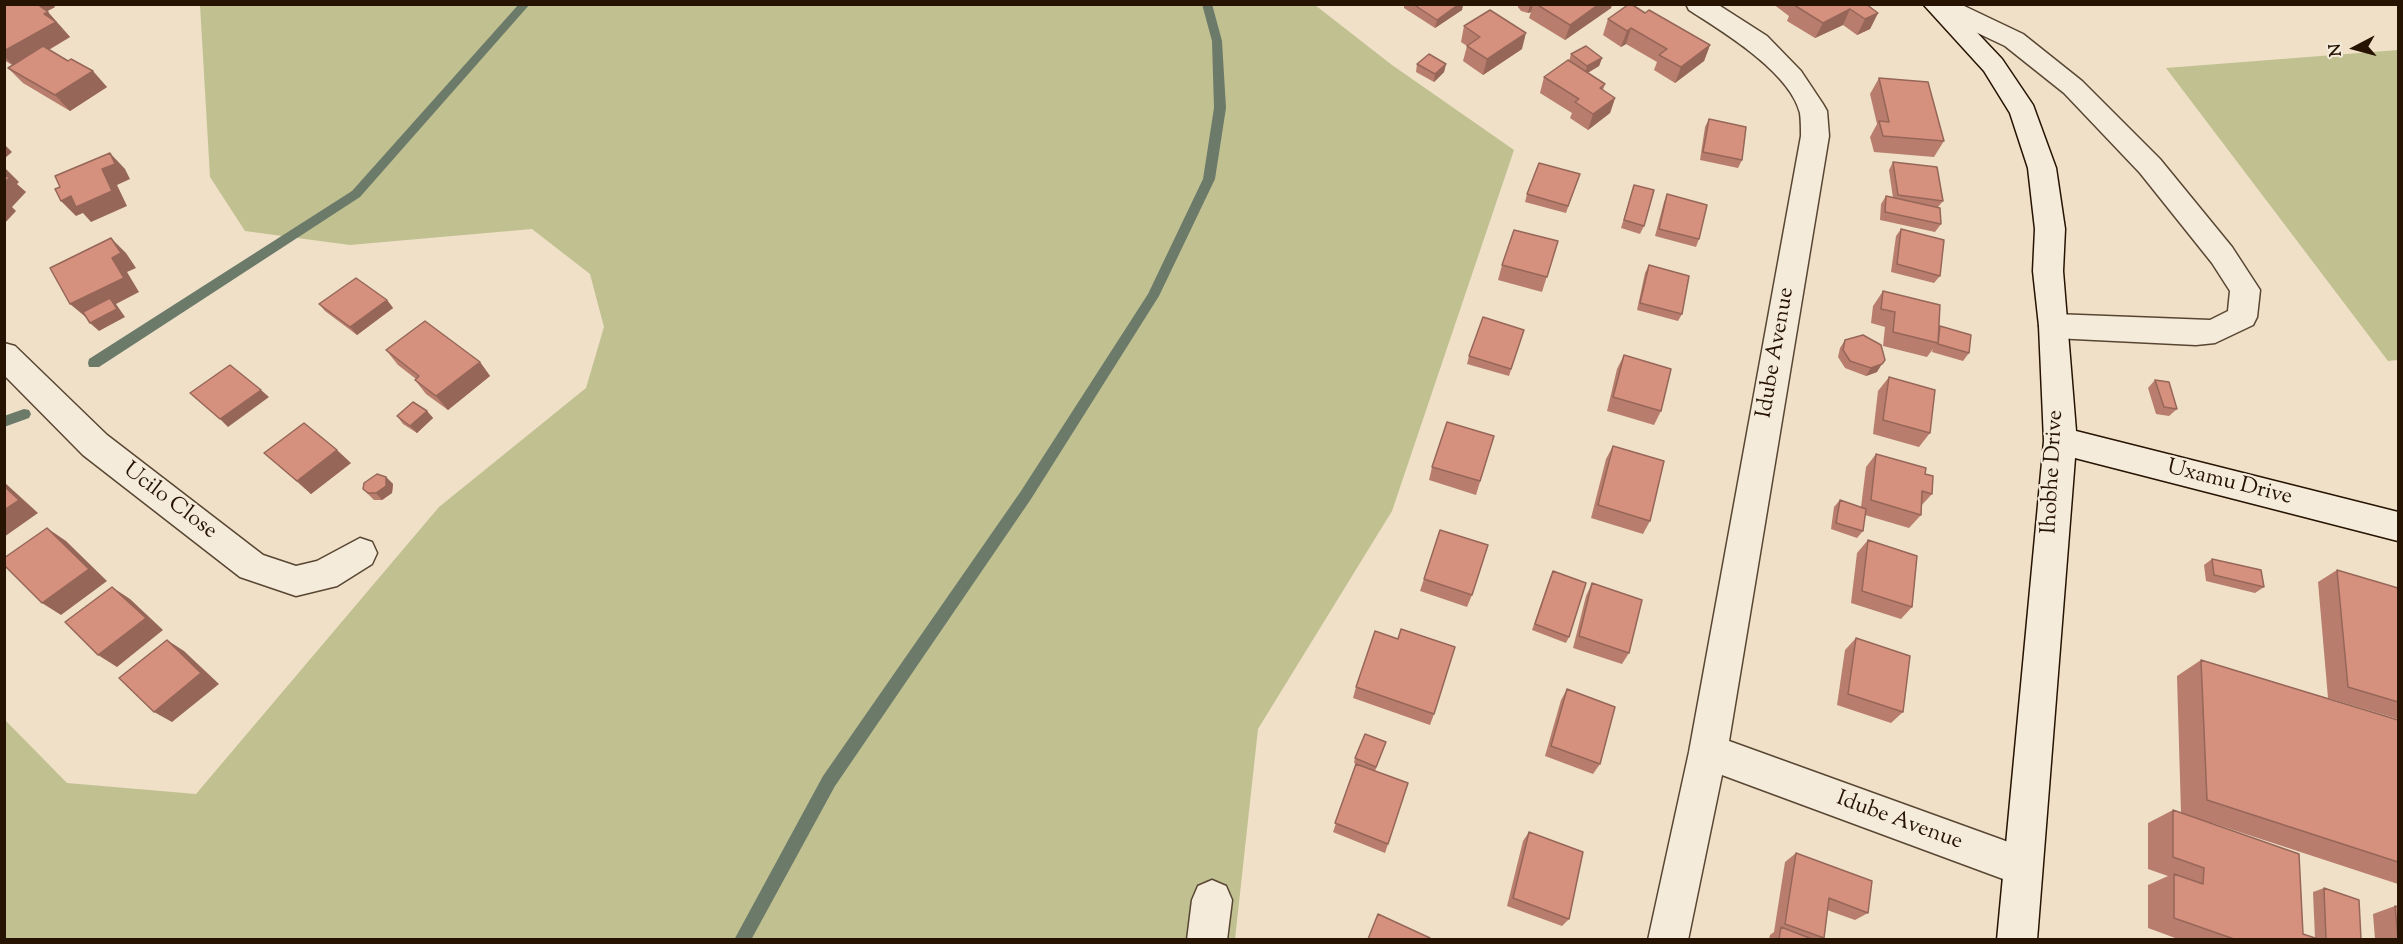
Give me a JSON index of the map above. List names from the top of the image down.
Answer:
{
  "streets": {
    "street": [
      "Idube Avenue",
      "Ihobhe Drive",
      "Uxamu Drive",
      "Ucilo Close"
    ]
  },
  "crossings": [
    ["Idube Avenue", "Ihobhe Drive"],
    ["Ihobhe Drive", "Uxamu Drive"]
  ],
  "north": "left"
}
